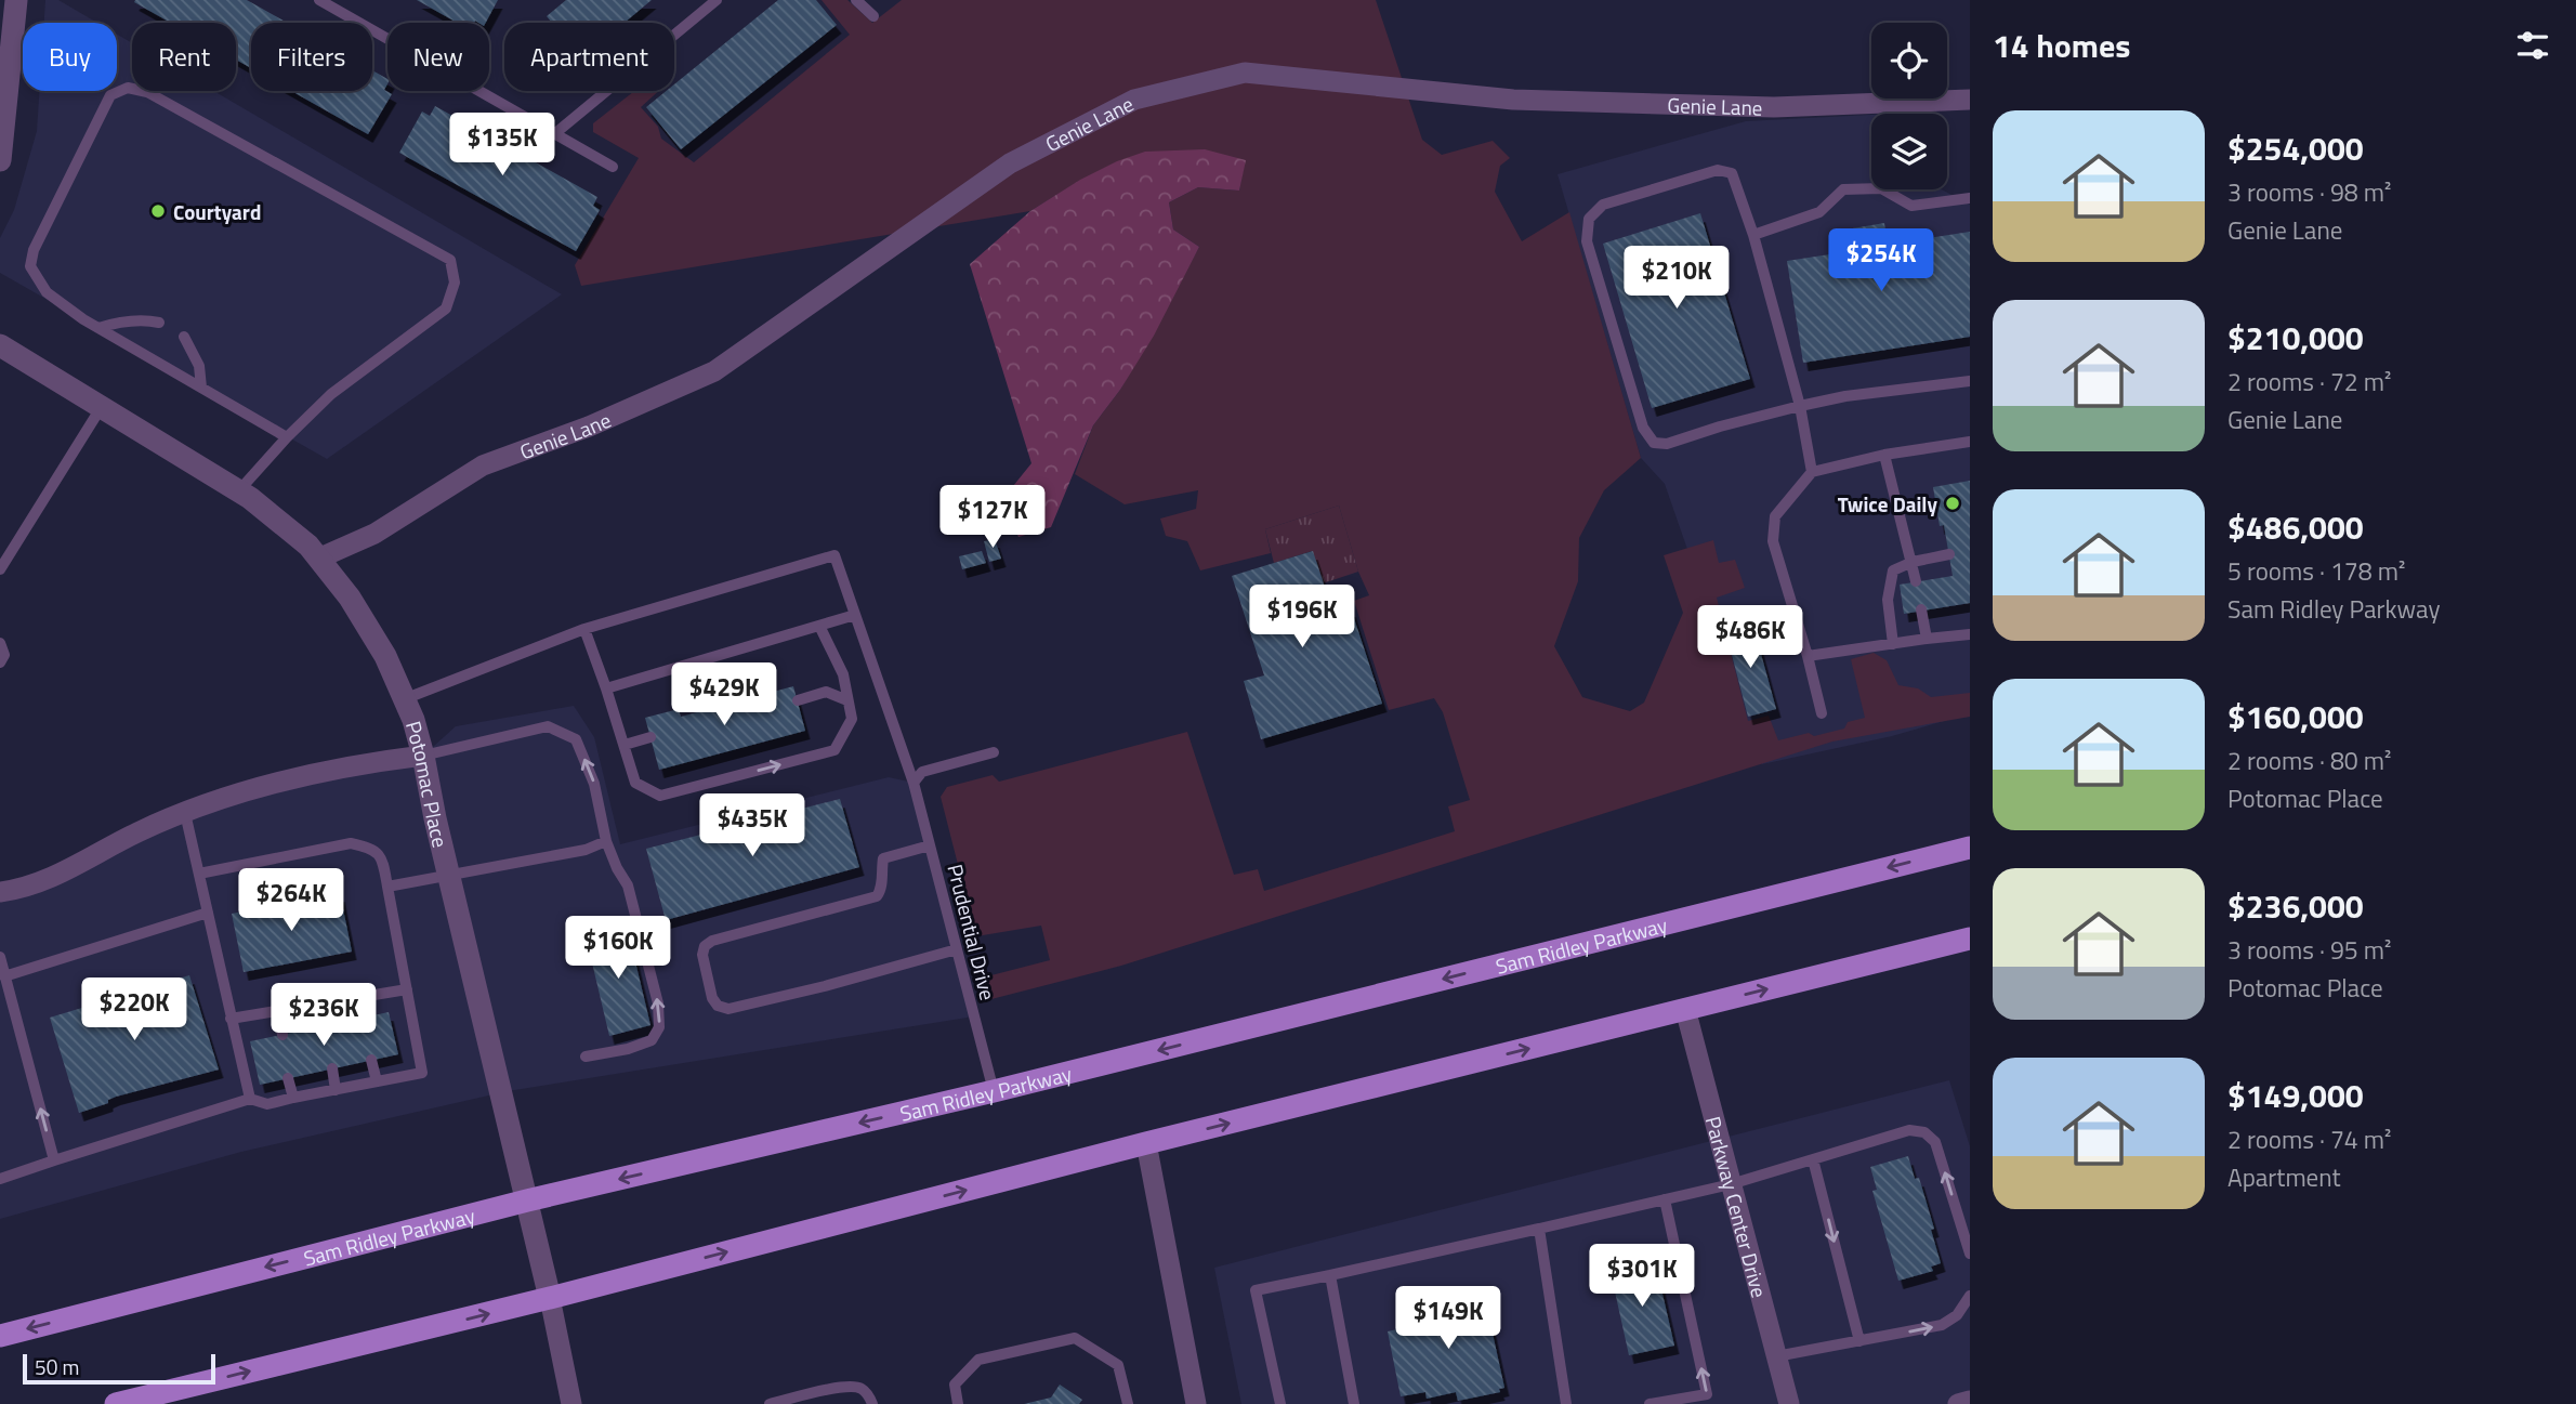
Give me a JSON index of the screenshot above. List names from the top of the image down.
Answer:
{
  "streets": {
    "main road": ["Sam Ridley Parkway"],
    "street": ["Genie Lane", "Potomac Place", "Parkway Center Drive"],
    "lane": ["Prudential Drive"]
  },
  "crossings": [
    ["Genie Lane", "Potomac Place"],
    ["Potomac Place", "Sam Ridley Parkway"],
    ["Prudential Drive", "Sam Ridley Parkway"]
  ],
  "places": ["Courtyard", "Twice Daily"],
  "scale_bar": "50 m",
  "page": {
    "heading": "14 homes",
    "chip": [
      "Buy",
      "Rent",
      "Filters",
      "New",
      "Apartment"
    ],
    "list": [
      {
        "name": "$254,000",
        "note": "3 rooms · 98 m² · Genie Lane"
      },
      {
        "name": "$210,000",
        "note": "2 rooms · 72 m² · Genie Lane"
      },
      {
        "name": "$486,000",
        "note": "5 rooms · 178 m² · Sam Ridley Parkway"
      },
      {
        "name": "$160,000",
        "note": "2 rooms · 80 m² · Potomac Place"
      },
      {
        "name": "$236,000",
        "note": "3 rooms · 95 m² · Potomac Place"
      },
      {
        "name": "$149,000",
        "note": "2 rooms · 74 m² · Apartment"
      }
    ],
    "price": [
      "$135K",
      "$254K",
      "$210K",
      "$127K",
      "$196K",
      "$486K",
      "$429K",
      "$435K",
      "$264K",
      "$160K",
      "$220K",
      "$236K",
      "$301K",
      "$149K"
    ],
    "scale": "50 m"
  }
}
